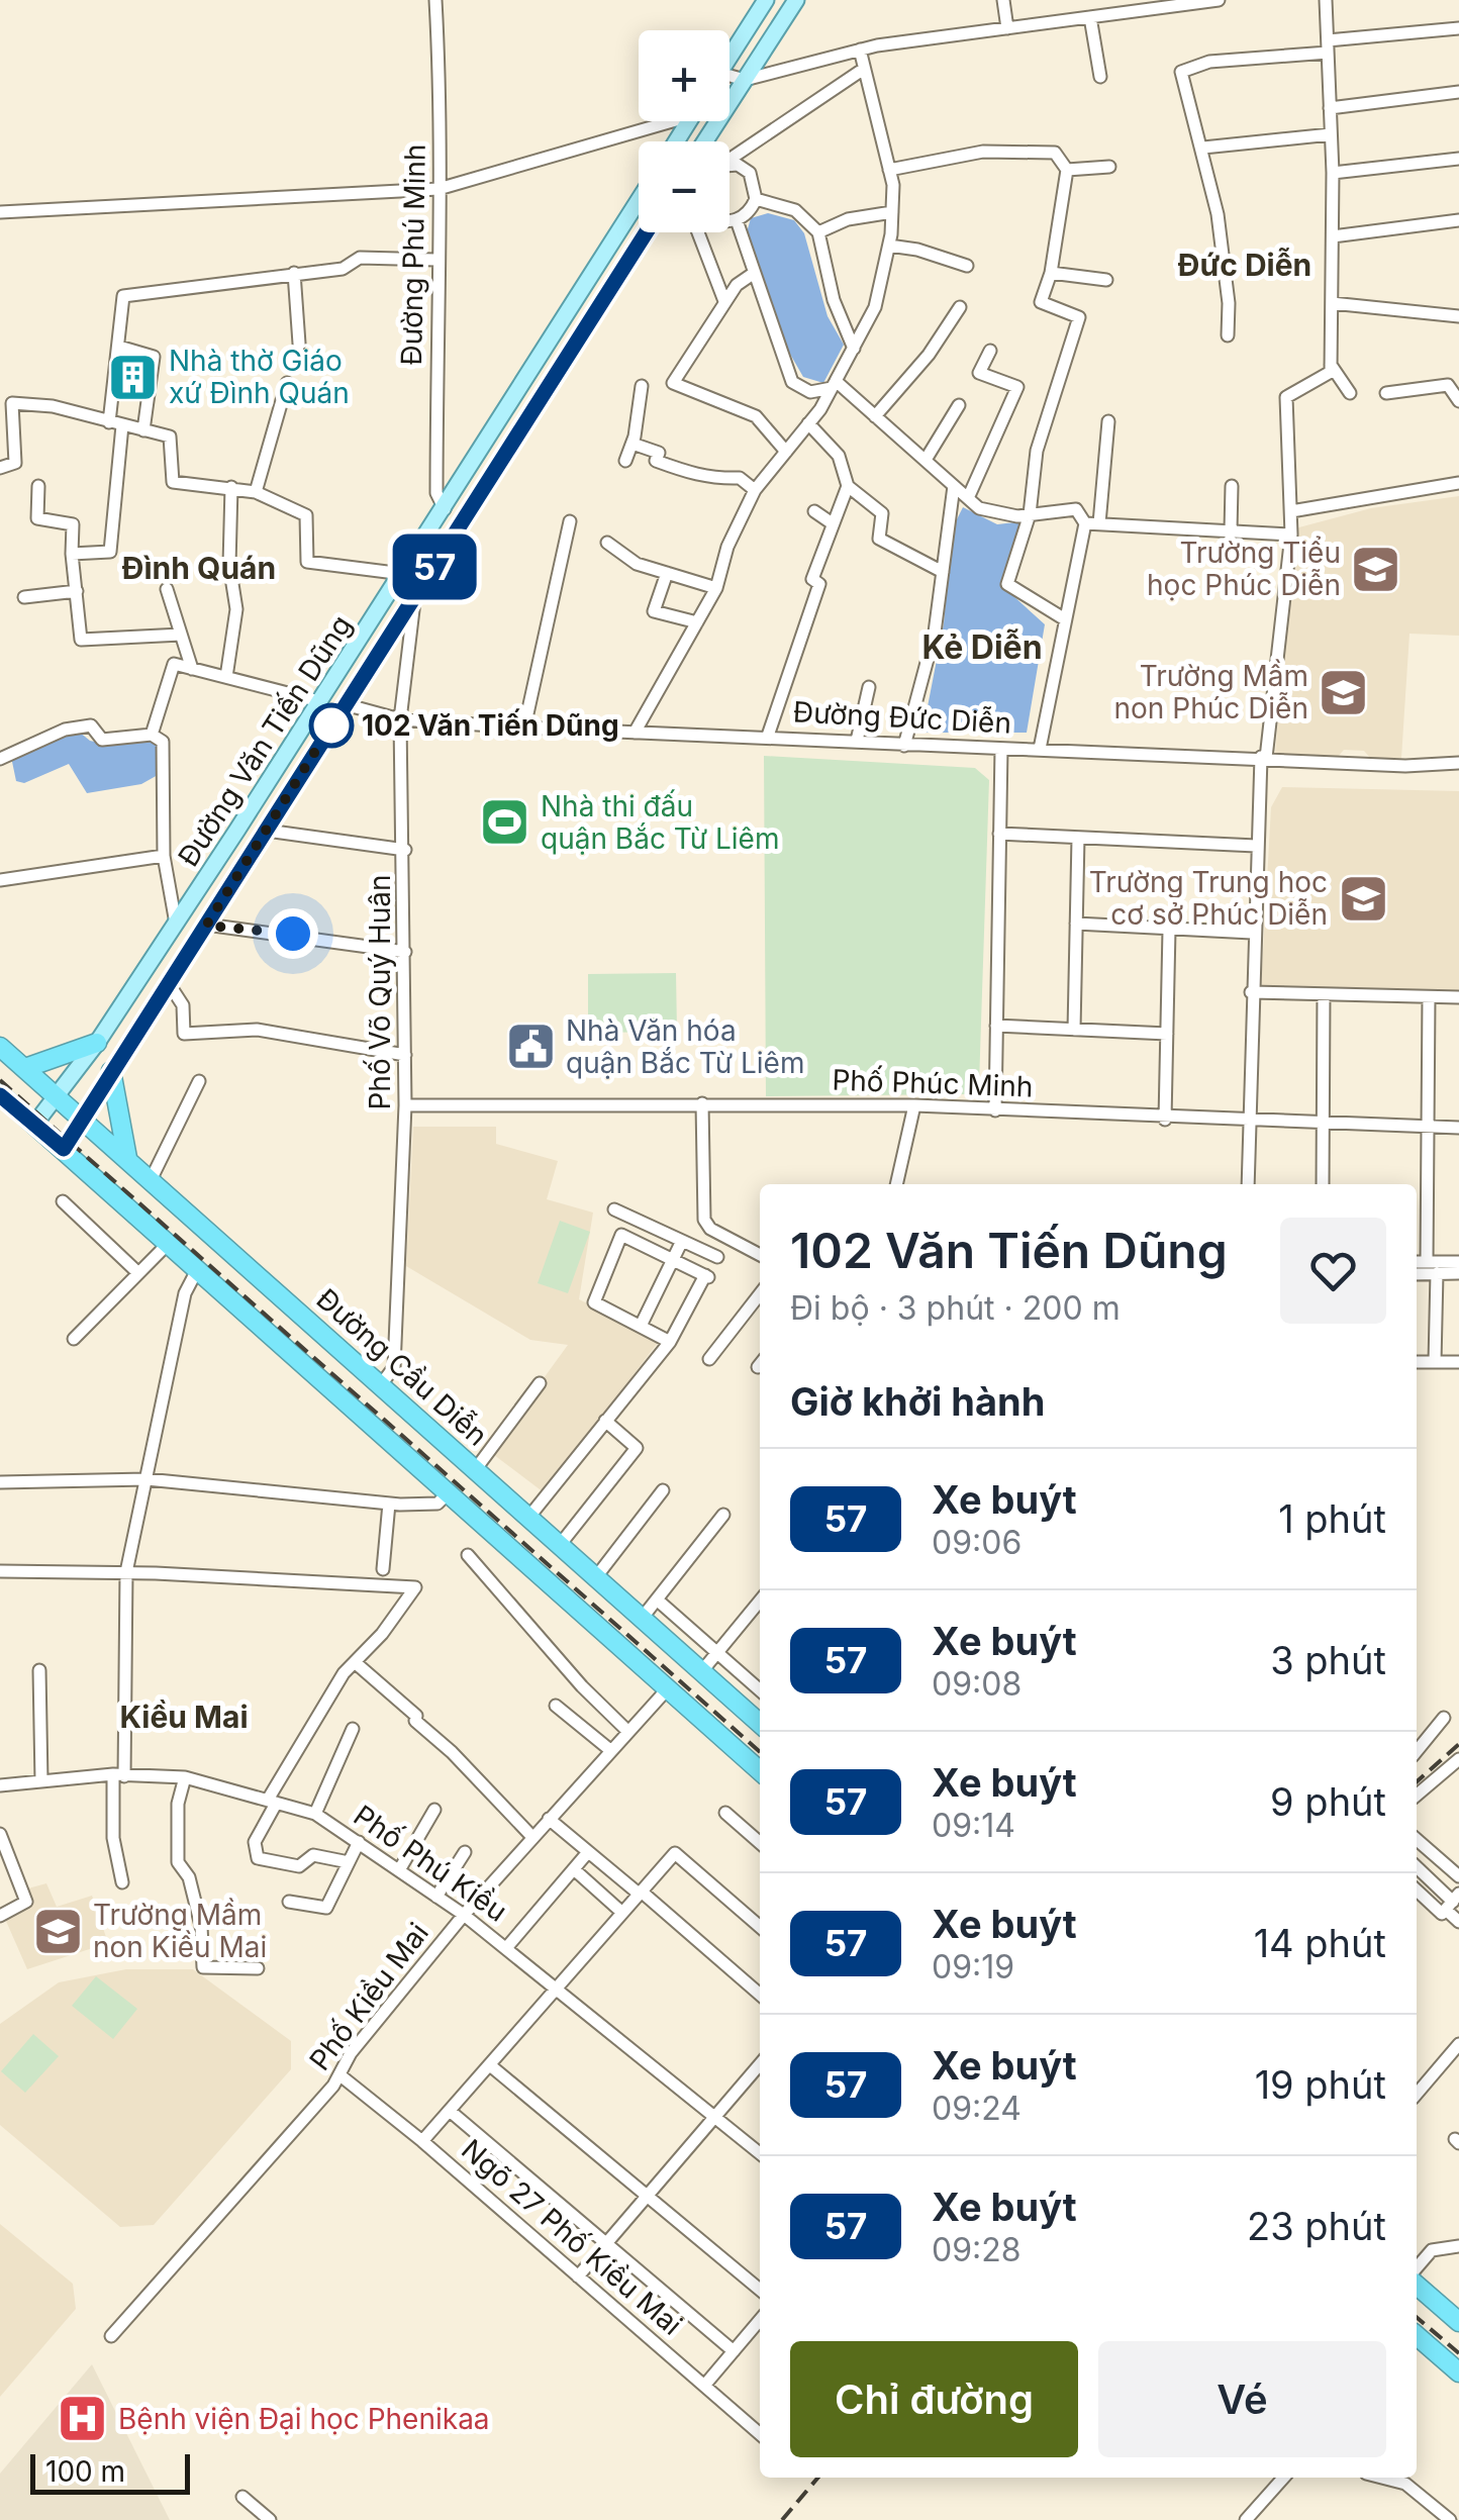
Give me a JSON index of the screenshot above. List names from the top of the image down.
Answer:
{
  "streets": {
    "highway": ["Đường Cầu Diễn"],
    "main road": ["Đường Văn Tiến Dũng"],
    "street": [
      "Đường Phú Minh",
      "Đường Đức Diễn",
      "Phố Võ Quý Huân",
      "Phố Phúc Minh",
      "Phố Phú Kiều",
      "Phố Kiều Mai",
      "Ngõ 27 Phố Kiều Mai"
    ]
  },
  "crossings": [
    ["Đường Phú Minh", "Đường Văn Tiến Dũng"],
    ["Đường Đức Diễn", "Đường Văn Tiến Dũng"],
    ["Đường Đức Diễn", "Phố Võ Quý Huân"],
    ["Đường Văn Tiến Dũng", "Phố Võ Quý Huân"],
    ["Đường Văn Tiến Dũng", "Đường Cầu Diễn"],
    ["Phố Võ Quý Huân", "Phố Phúc Minh"],
    ["Phố Võ Quý Huân", "Đường Cầu Diễn"],
    ["Phố Phú Kiều", "Phố Kiều Mai"],
    ["Phố Kiều Mai", "Ngõ 27 Phố Kiều Mai"]
  ],
  "districts": [
    "Đức Diễn",
    "Đình Quán",
    "Kẻ Diễn",
    "Kiều Mai"
  ],
  "places": {
    "building": ["Nhà thờ Giáo xứ Đình Quán"],
    "school or university": [
      "Trường Tiểu học Phúc Diễn",
      "Trường Mầm non Phúc Diễn",
      "Trường Trung học cơ sở Phúc Diễn",
      "Trường Mầm non Kiều Mai"
    ],
    "other": ["102 Văn Tiến Dũng"],
    "sports": ["Nhà thi đấu quận Bắc Từ Liêm"],
    "public building": ["Nhà Văn hóa quận Bắc Từ Liêm"],
    "hospital": ["Bệnh viện Đại học Phenikaa"]
  },
  "lines": ["bus line 57"],
  "scale_bar": "100 m",
  "page": {
    "on_map": "57",
    "map_buttons": ["+", "−"],
    "heading": [
      ["102 Văn Tiến Dũng", "Đi bộ · 3 phút · 200 m"],
      "Giờ khởi hành"
    ],
    "list": [
      {
        "mark": "57",
        "name": "Xe buýt",
        "note": "09:06",
        "value": "1 phút"
      },
      {
        "mark": "57",
        "name": "Xe buýt",
        "note": "09:08",
        "value": "3 phút"
      },
      {
        "mark": "57",
        "name": "Xe buýt",
        "note": "09:14",
        "value": "9 phút"
      },
      {
        "mark": "57",
        "name": "Xe buýt",
        "note": "09:19",
        "value": "14 phút"
      },
      {
        "mark": "57",
        "name": "Xe buýt",
        "note": "09:24",
        "value": "19 phút"
      },
      {
        "mark": "57",
        "name": "Xe buýt",
        "note": "09:28",
        "value": "23 phút"
      }
    ],
    "buttons": ["Chỉ đường", "Vé"],
    "scale": "100 m"
  }
}
